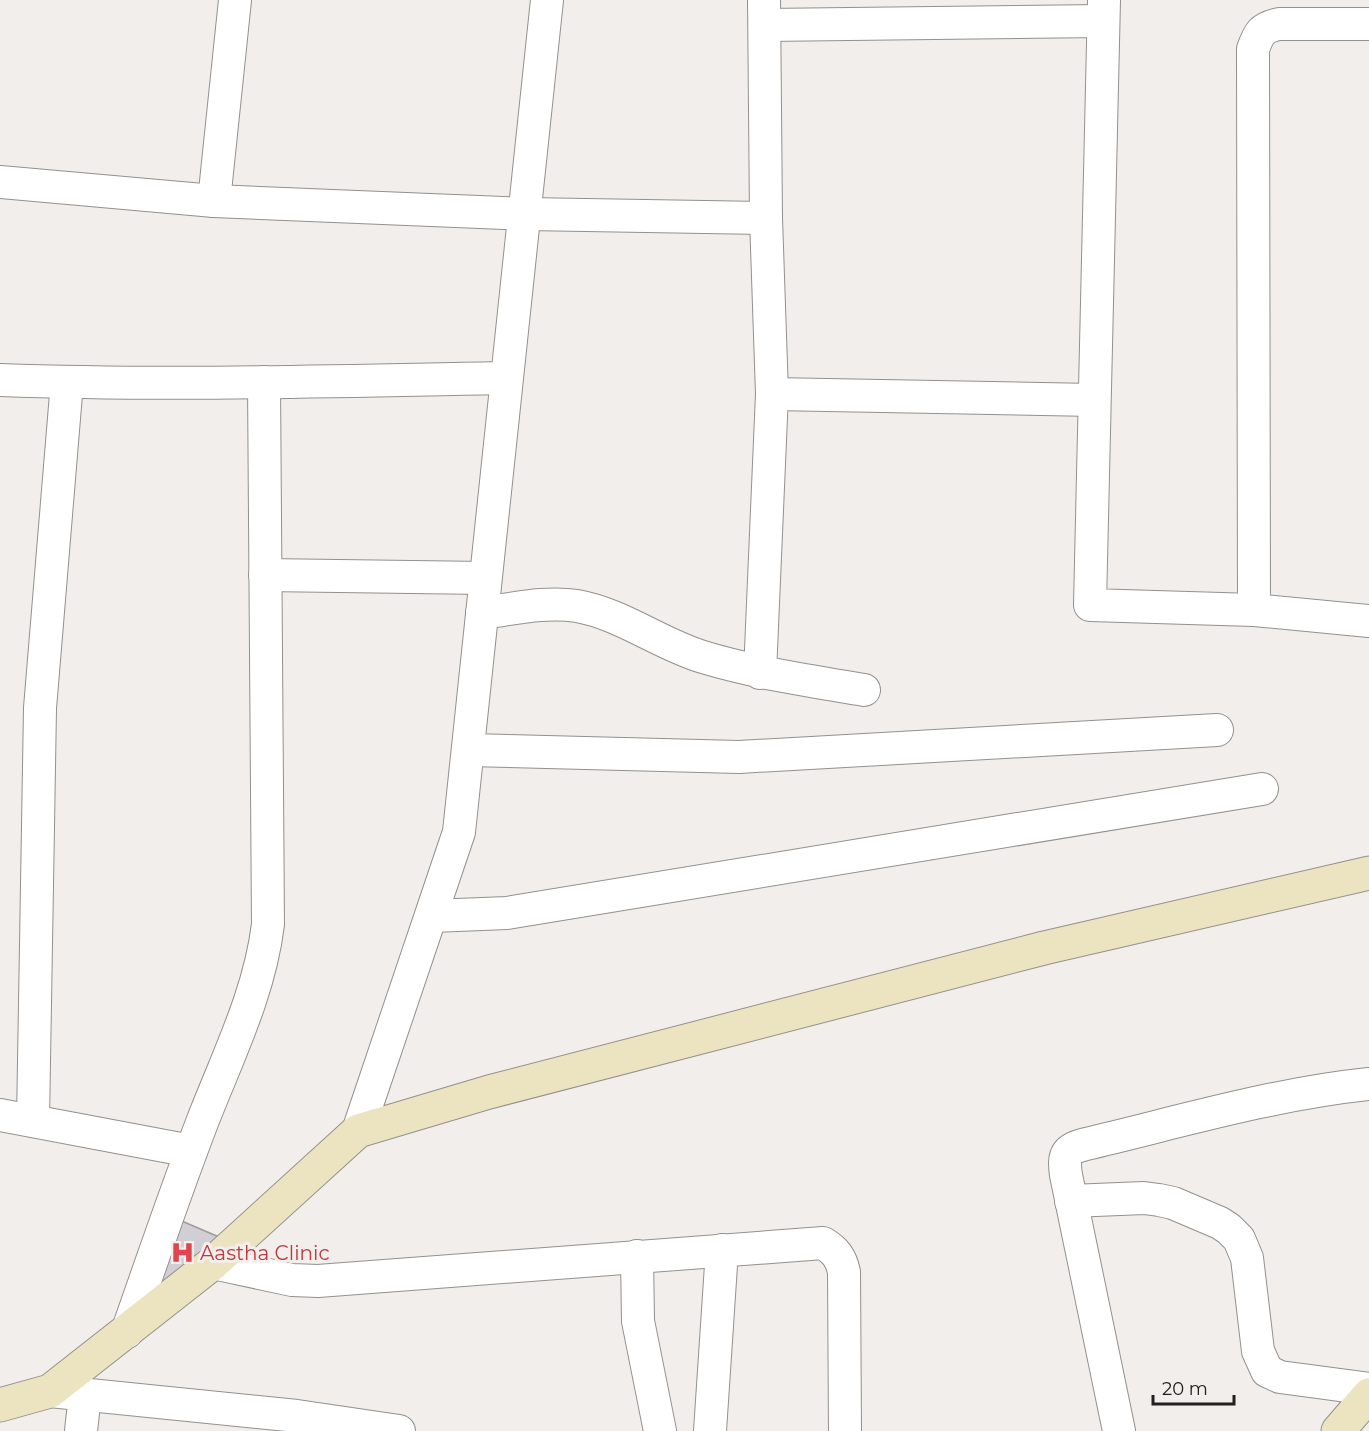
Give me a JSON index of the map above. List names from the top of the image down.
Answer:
{
  "places": {
    "hospital": ["Aastha Clinic"]
  },
  "scale_bar": "20 m"
}
